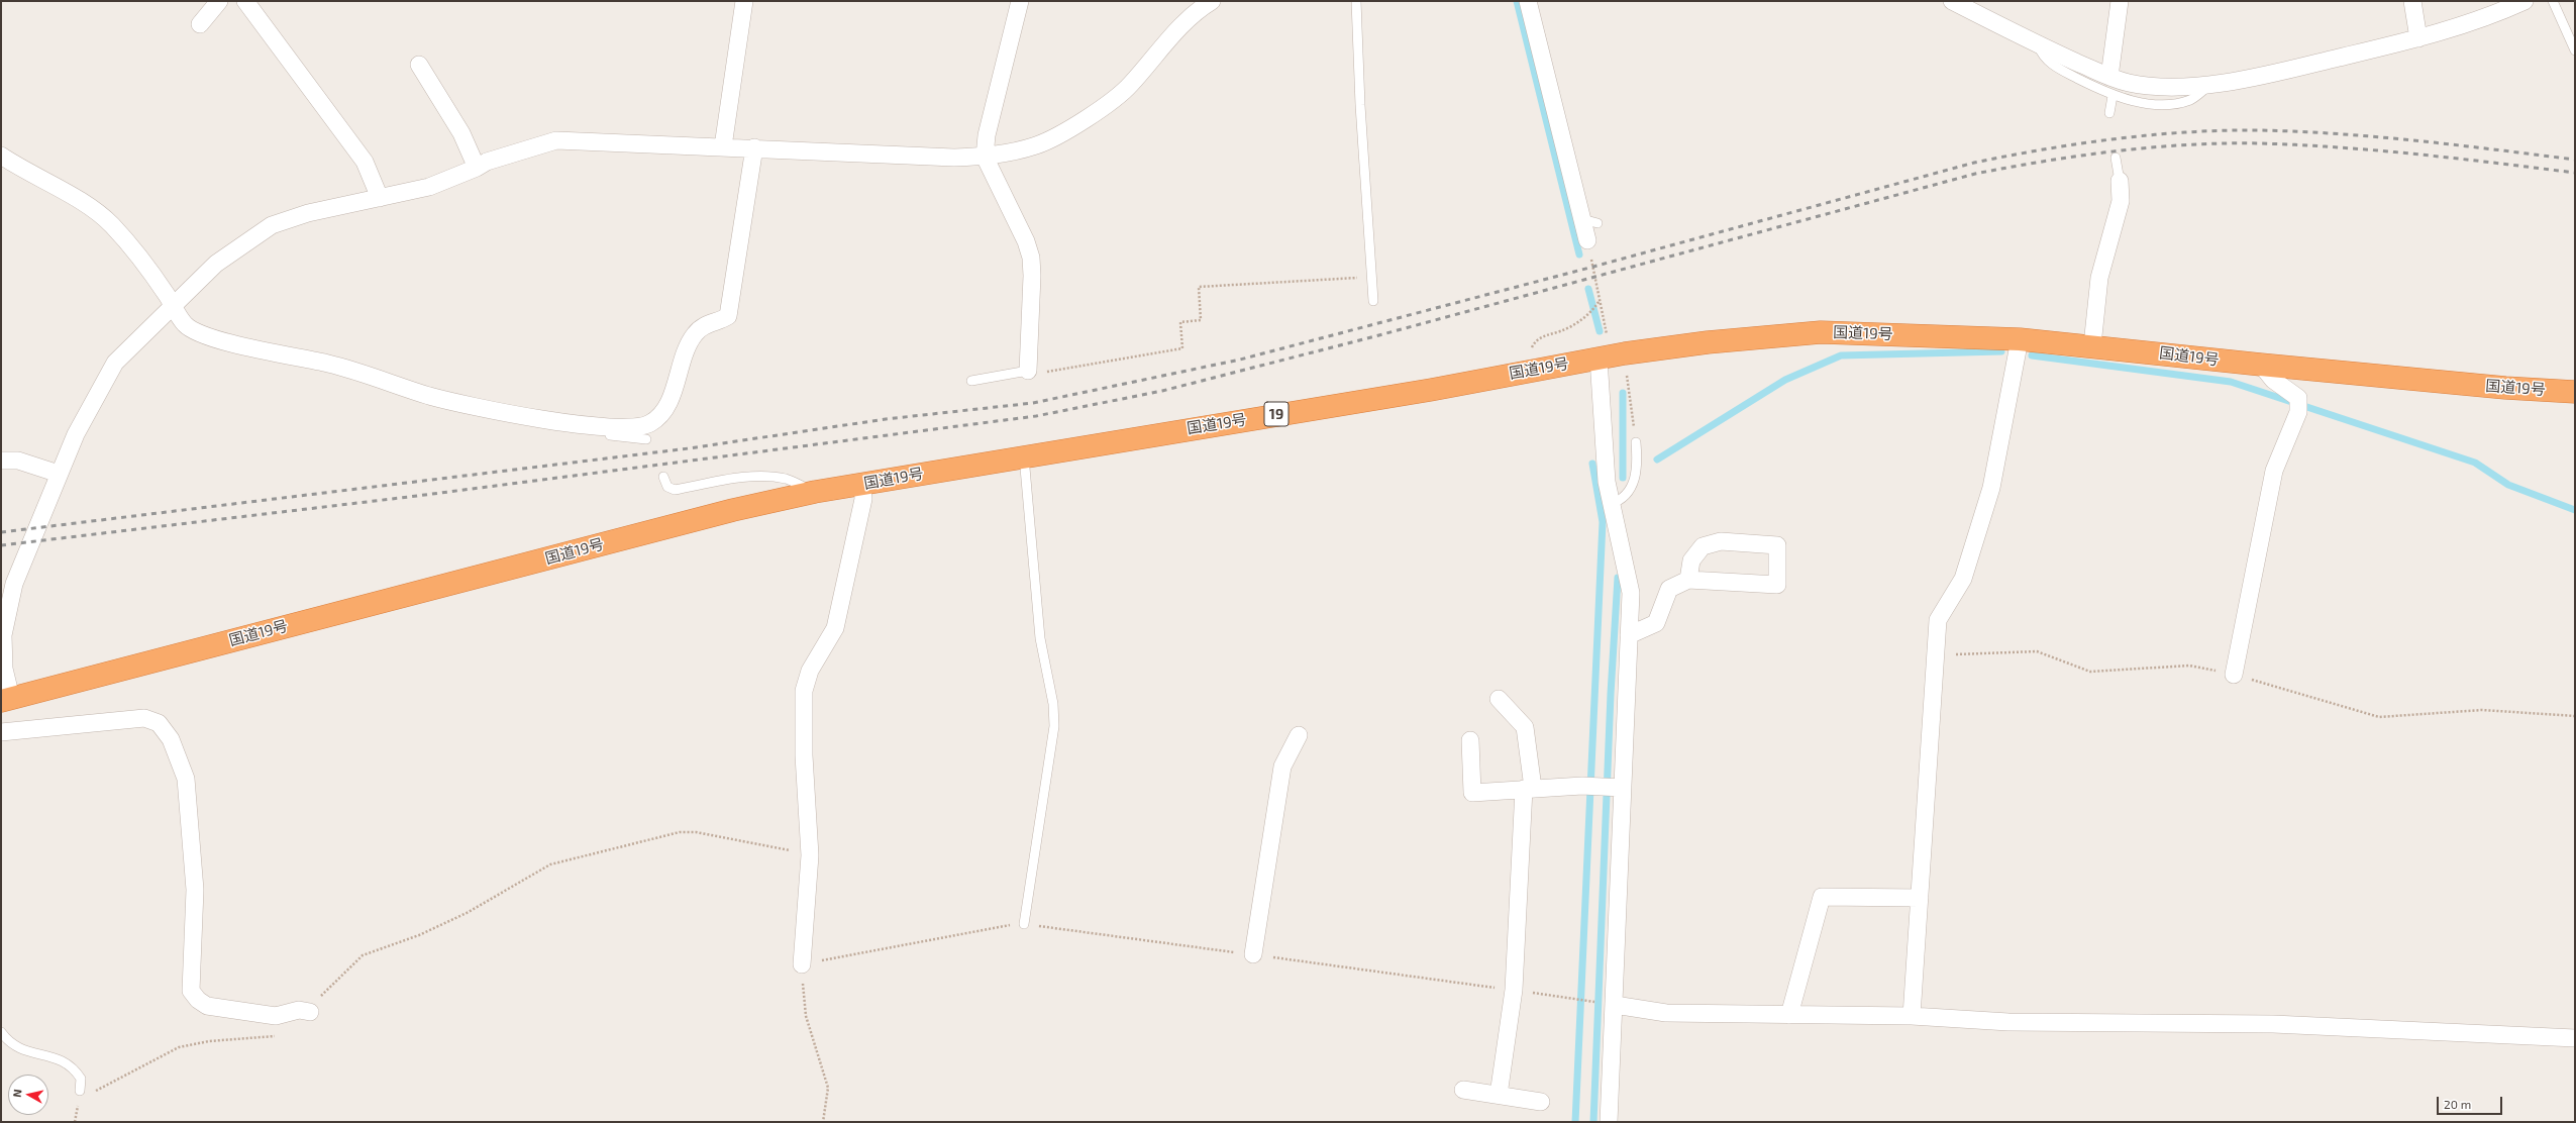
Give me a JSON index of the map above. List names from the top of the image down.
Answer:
{
  "streets": {
    "highway": ["国道19号", "19"]
  },
  "scale_bar": "20 m",
  "north": "left"
}
